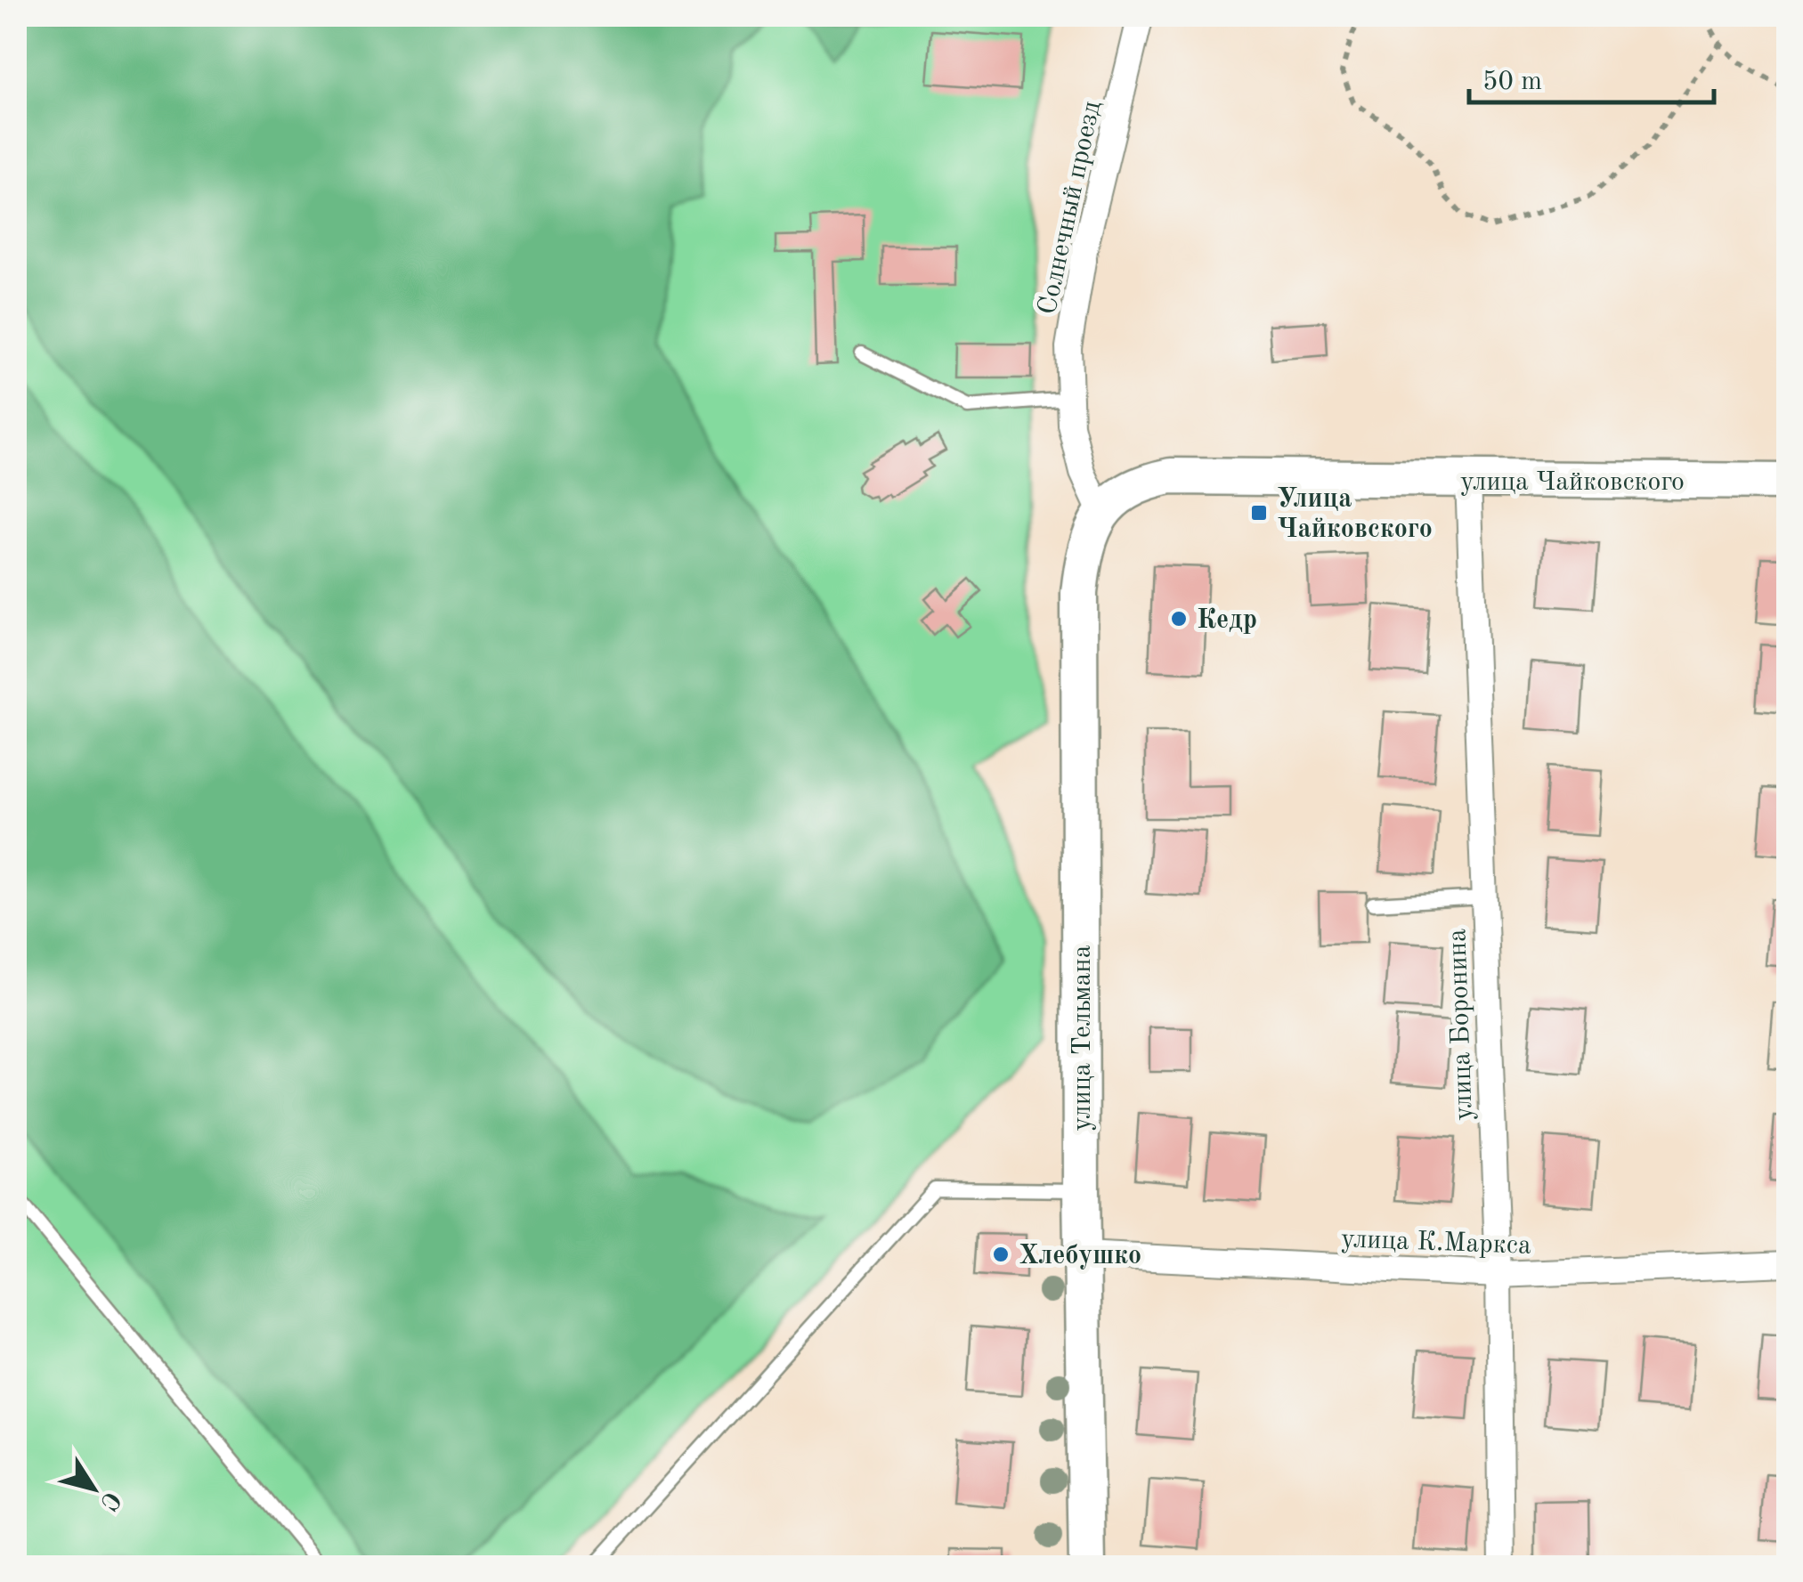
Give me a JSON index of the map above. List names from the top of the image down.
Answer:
{
  "streets": {
    "street": [
      "Солнечный проезд",
      "улица Чайковского",
      "улица Боронина",
      "улица Тельмана",
      "улица К.Маркса"
    ]
  },
  "crossings": [
    ["Солнечный проезд", "улица Чайковского"],
    ["Солнечный проезд", "улица Тельмана"],
    ["улица Чайковского", "улица Боронина"],
    ["улица Чайковского", "улица Тельмана"],
    ["улица Боронина", "улица К.Маркса"],
    ["улица Тельмана", "улица К.Маркса"]
  ],
  "places": {
    "transit": ["Улица Чайковского"],
    "other": ["Кедр", "Хлебушко"]
  },
  "scale_bar": "50 m",
  "north": "bottom right"
}
